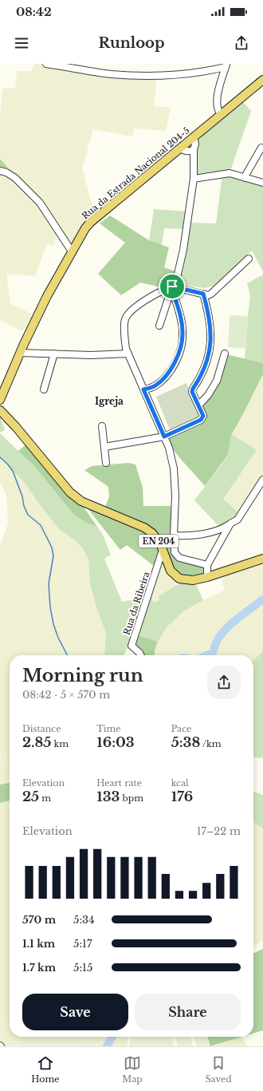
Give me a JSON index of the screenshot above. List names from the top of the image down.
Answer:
{
  "streets": {
    "main road": ["Rua da Estrada Nacional 204-5", "EN 204"],
    "street": ["Rua da Ribeira"]
  },
  "crossings": [
    ["EN 204", "Rua da Ribeira"]
  ],
  "districts": ["Igreja"],
  "page": {
    "status": "08:42",
    "header": "Runloop",
    "heading": ["Morning run", "08:42 · 5 × 570 m"],
    "stats": [
      ["Distance", "2.85 km"],
      ["Time", "16:03"],
      ["Pace", "5:38 /km"],
      ["Elevation", "25 m"],
      ["Heart rate", "133 bpm"],
      ["kcal", "176"]
    ],
    "chart": ["Elevation", "17–22 m"],
    "list": [
      {
        "name": "570 m",
        "note": "5:34"
      },
      {
        "name": "1.1 km",
        "note": "5:17"
      },
      {
        "name": "1.7 km",
        "note": "5:15"
      }
    ],
    "buttons": ["Save", "Share"],
    "tabs": ["Home", "Map", "Saved"]
  }
}
